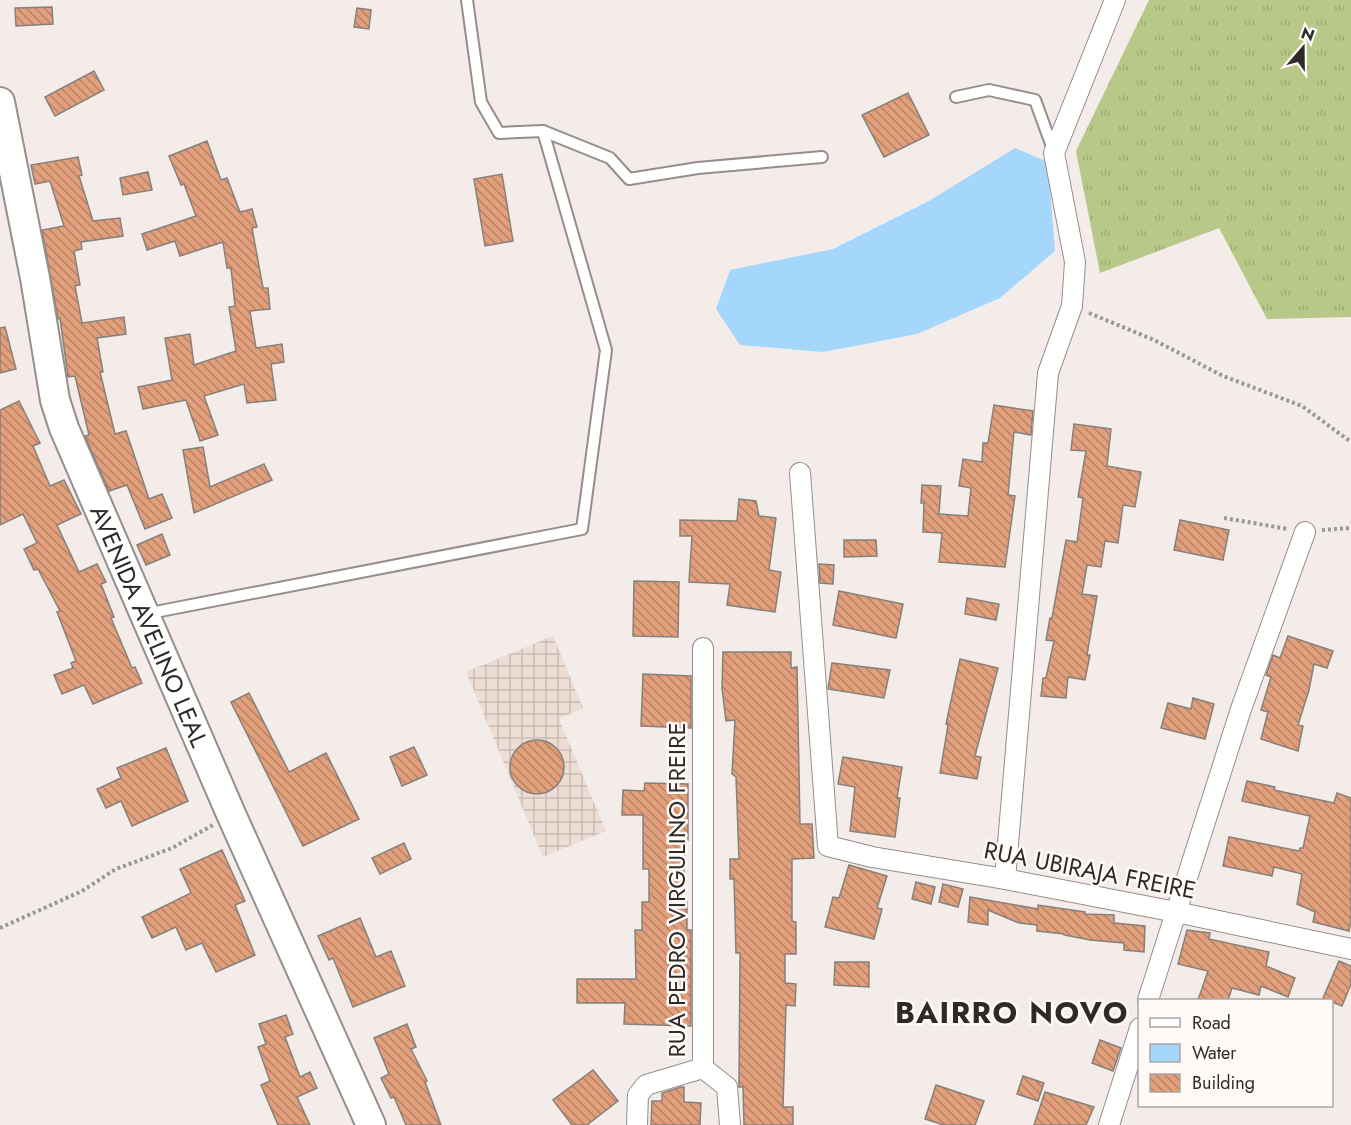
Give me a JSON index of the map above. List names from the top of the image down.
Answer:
{
  "streets": {
    "main road": ["AVENIDA AVELINO LEAL"],
    "street": ["RUA UBIRAJA FREIRE", "RUA PEDRO VIRGULINO FREIRE"]
  },
  "districts": ["BAIRRO NOVO"],
  "legend": ["Road", "Water", "Building"],
  "north": "top"
}
